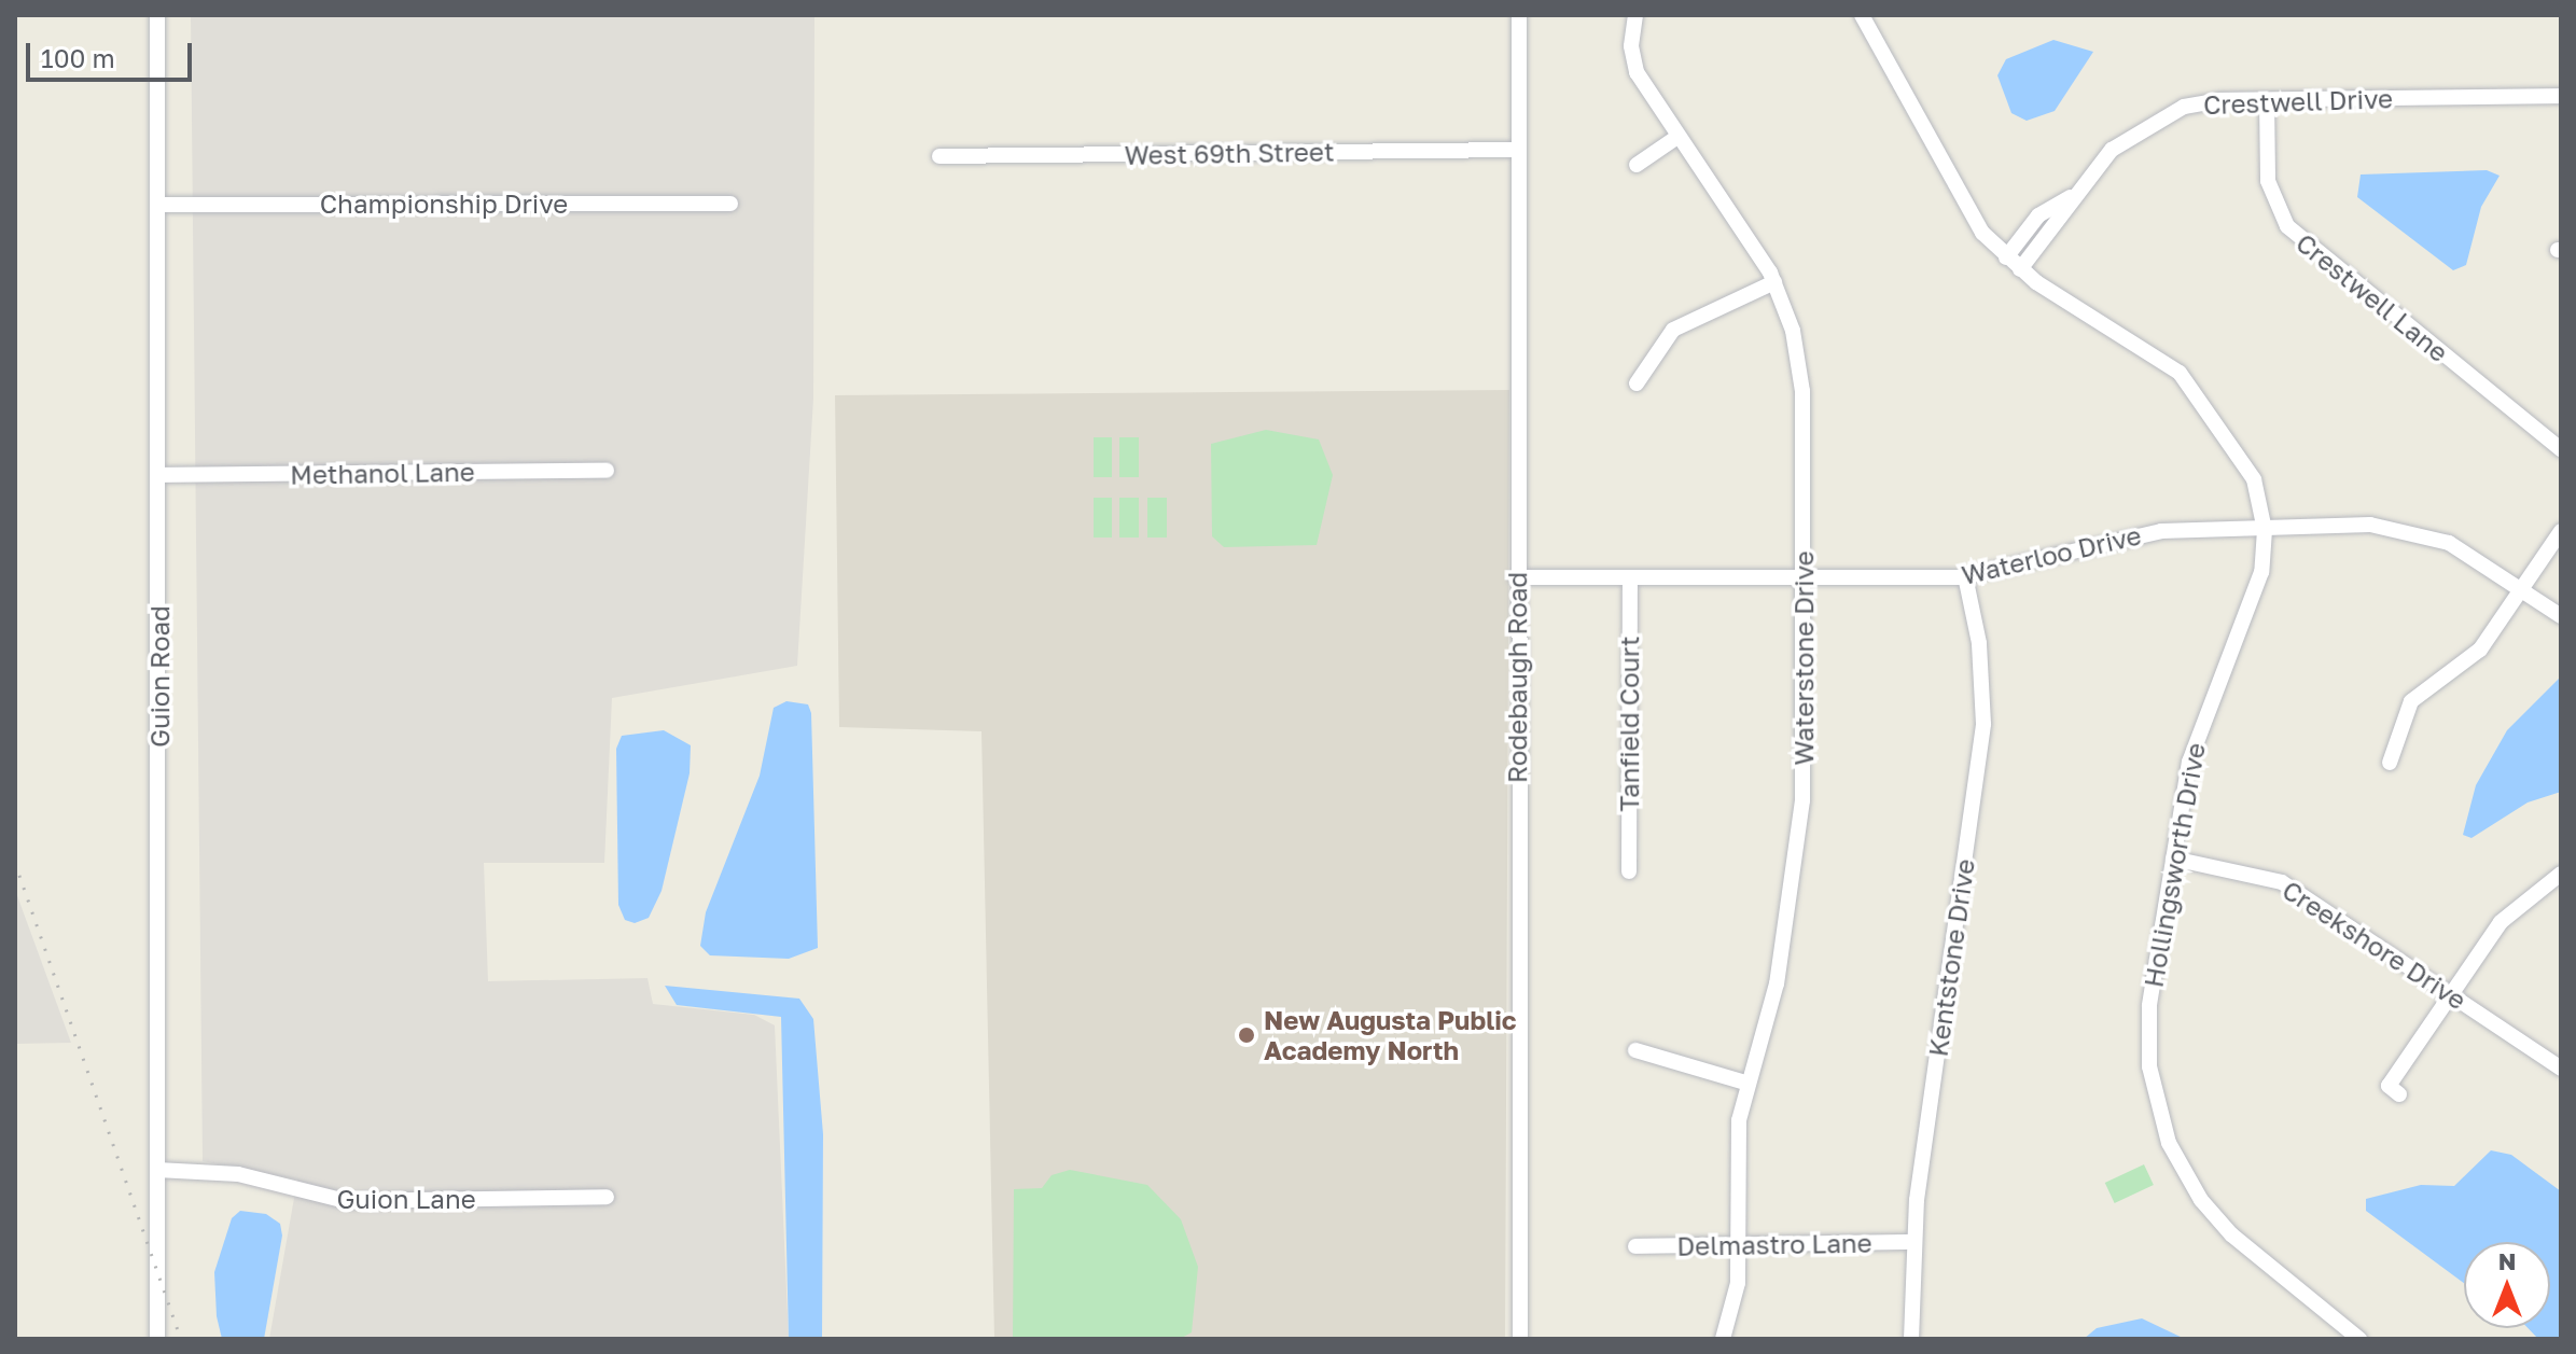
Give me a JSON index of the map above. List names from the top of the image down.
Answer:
{
  "streets": {
    "street": [
      "Crestwell Drive",
      "West 69th Street",
      "Championship Drive",
      "Crestwell Lane",
      "Methanol Lane",
      "Waterloo Drive",
      "Waterstone Drive",
      "Guion Road",
      "Rodebaugh Road",
      "Tanfield Court",
      "Hollingsworth Drive",
      "Creekshore Drive",
      "Kentstone Drive",
      "Guion Lane",
      "Delmastro Lane"
    ]
  },
  "crossings": [
    ["Crestwell Drive", "Crestwell Lane"],
    ["Crestwell Drive", "Hollingsworth Drive"],
    ["West 69th Street", "Rodebaugh Road"],
    ["Championship Drive", "Guion Road"],
    ["Methanol Lane", "Guion Road"],
    ["Waterloo Drive", "Waterstone Drive"],
    ["Waterloo Drive", "Rodebaugh Road"],
    ["Waterloo Drive", "Tanfield Court"],
    ["Waterloo Drive", "Hollingsworth Drive"],
    ["Waterloo Drive", "Kentstone Drive"],
    ["Waterstone Drive", "Delmastro Lane"],
    ["Guion Road", "Guion Lane"],
    ["Hollingsworth Drive", "Creekshore Drive"],
    ["Kentstone Drive", "Delmastro Lane"]
  ],
  "places": ["New Augusta Public Academy North"],
  "scale_bar": "100 m",
  "north": "top"
}
